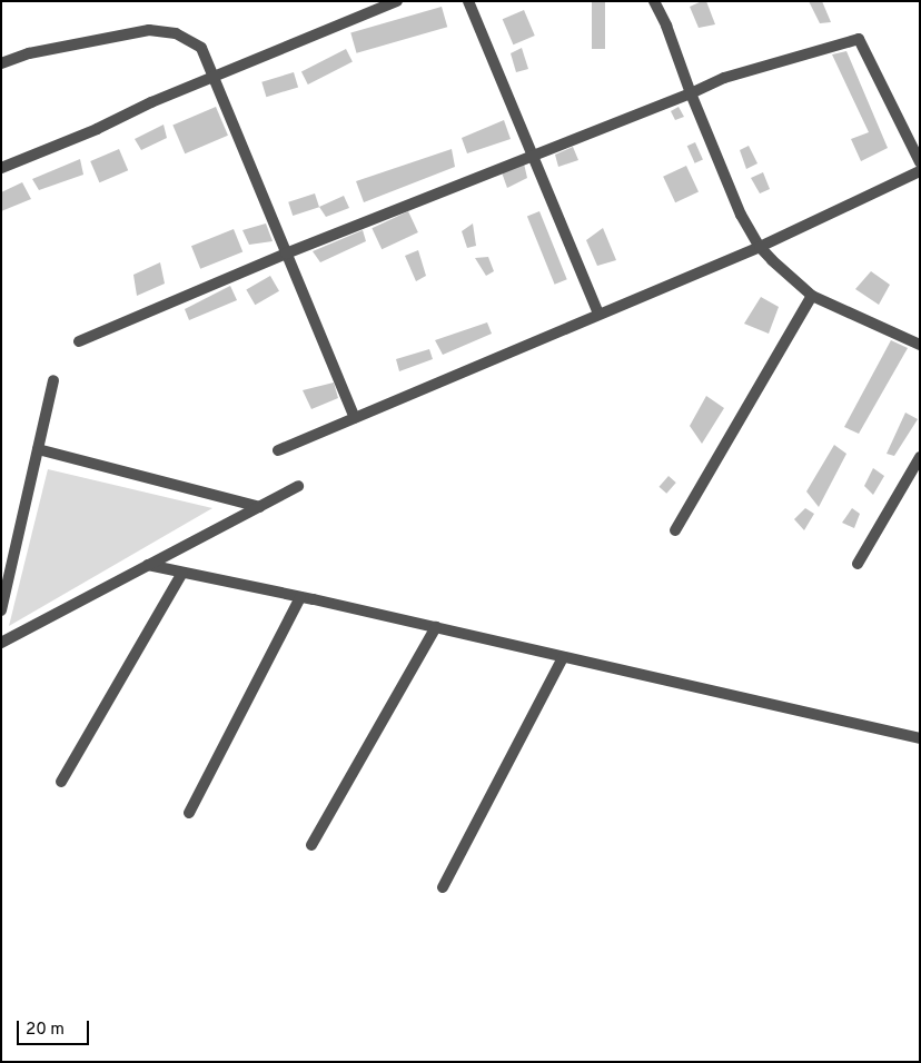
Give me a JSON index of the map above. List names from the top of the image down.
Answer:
{
  "scale_bar": "20 m"
}
